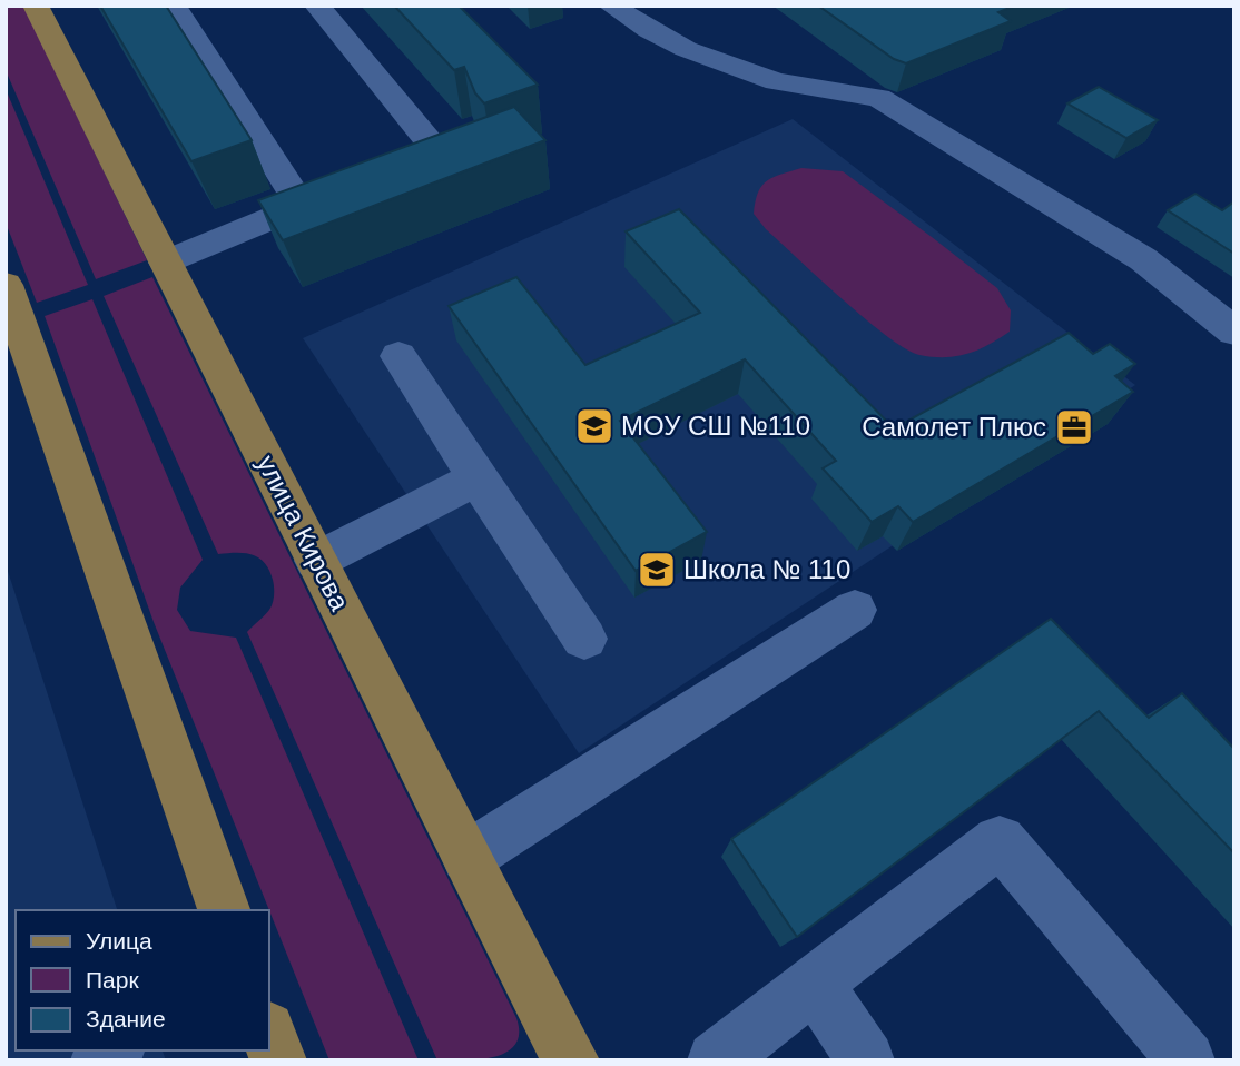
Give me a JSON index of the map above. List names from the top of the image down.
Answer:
{
  "streets": {
    "main road": ["улица Кирова"]
  },
  "places": {
    "school or university": ["МОУ СШ №110", "Школа № 110"],
    "office": ["Самолет Плюс"]
  },
  "legend": ["Улица", "Парк", "Здание"]
}
